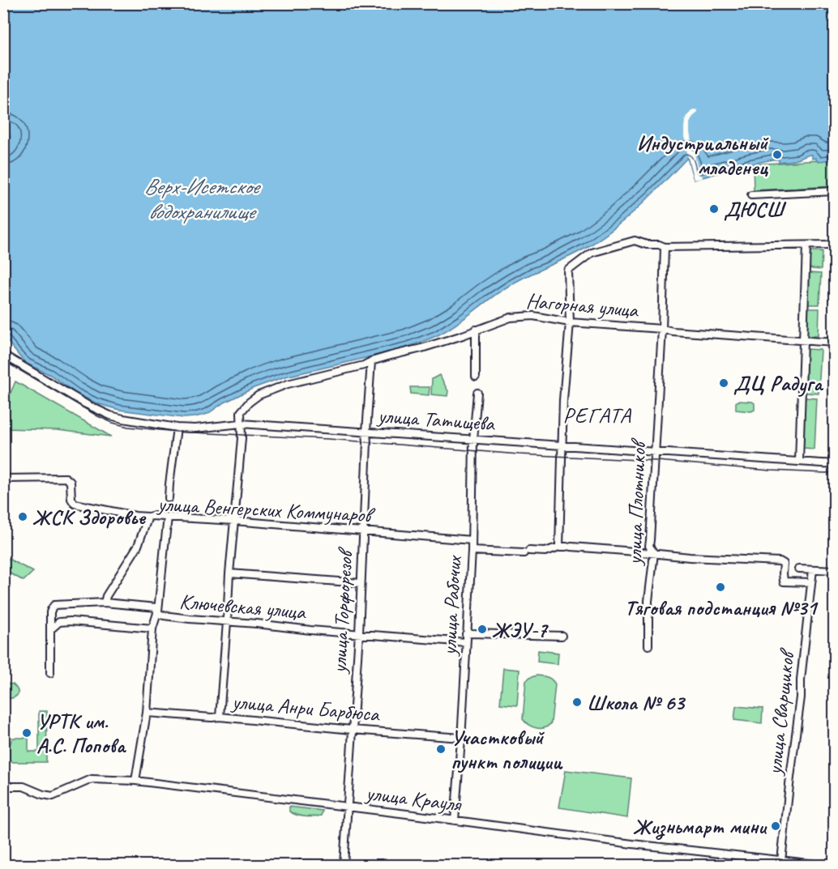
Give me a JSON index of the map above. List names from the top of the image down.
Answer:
{
  "streets": {
    "street": [
      "Нагорная улица",
      "улица Татищева",
      "улица Плотников",
      "улица Венгерских Коммунаров",
      "улица Рабочих",
      "Ключевская улица",
      "улица Торфорезов",
      "улица Анри Барбюса",
      "улица Сварщиков",
      "улица Крауля"
    ]
  },
  "crossings": [
    ["Нагорная улица", "улица Татищева"],
    ["Нагорная улица", "улица Плотников"],
    ["Нагорная улица", "улица Торфорезов"],
    ["улица Татищева", "улица Плотников"],
    ["улица Татищева", "улица Рабочих"],
    ["улица Татищева", "улица Торфорезов"],
    ["улица Венгерских Коммунаров", "улица Рабочих"],
    ["улица Венгерских Коммунаров", "Ключевская улица"],
    ["улица Венгерских Коммунаров", "улица Торфорезов"],
    ["улица Рабочих", "Ключевская улица"],
    ["улица Рабочих", "улица Анри Барбюса"],
    ["улица Рабочих", "улица Крауля"],
    ["Ключевская улица", "улица Торфорезов"],
    ["улица Торфорезов", "улица Анри Барбюса"],
    ["улица Торфорезов", "улица Крауля"],
    ["улица Сварщиков", "улица Крауля"]
  ],
  "districts": ["РЕГАТА"],
  "water": ["Верх-Исетское водохранилище"],
  "places": [
    "Индустриальный младенец",
    "ДЮСШ",
    "ДЦ Радуга",
    "ЖСК Здоровье",
    "Тяговая подстанция №31",
    "ЖЭУ-7",
    "Школа № 63",
    "УРТК им. А.С. Попова",
    "Участковый пункт полиции",
    "Жизньмарт мини"
  ]
}
